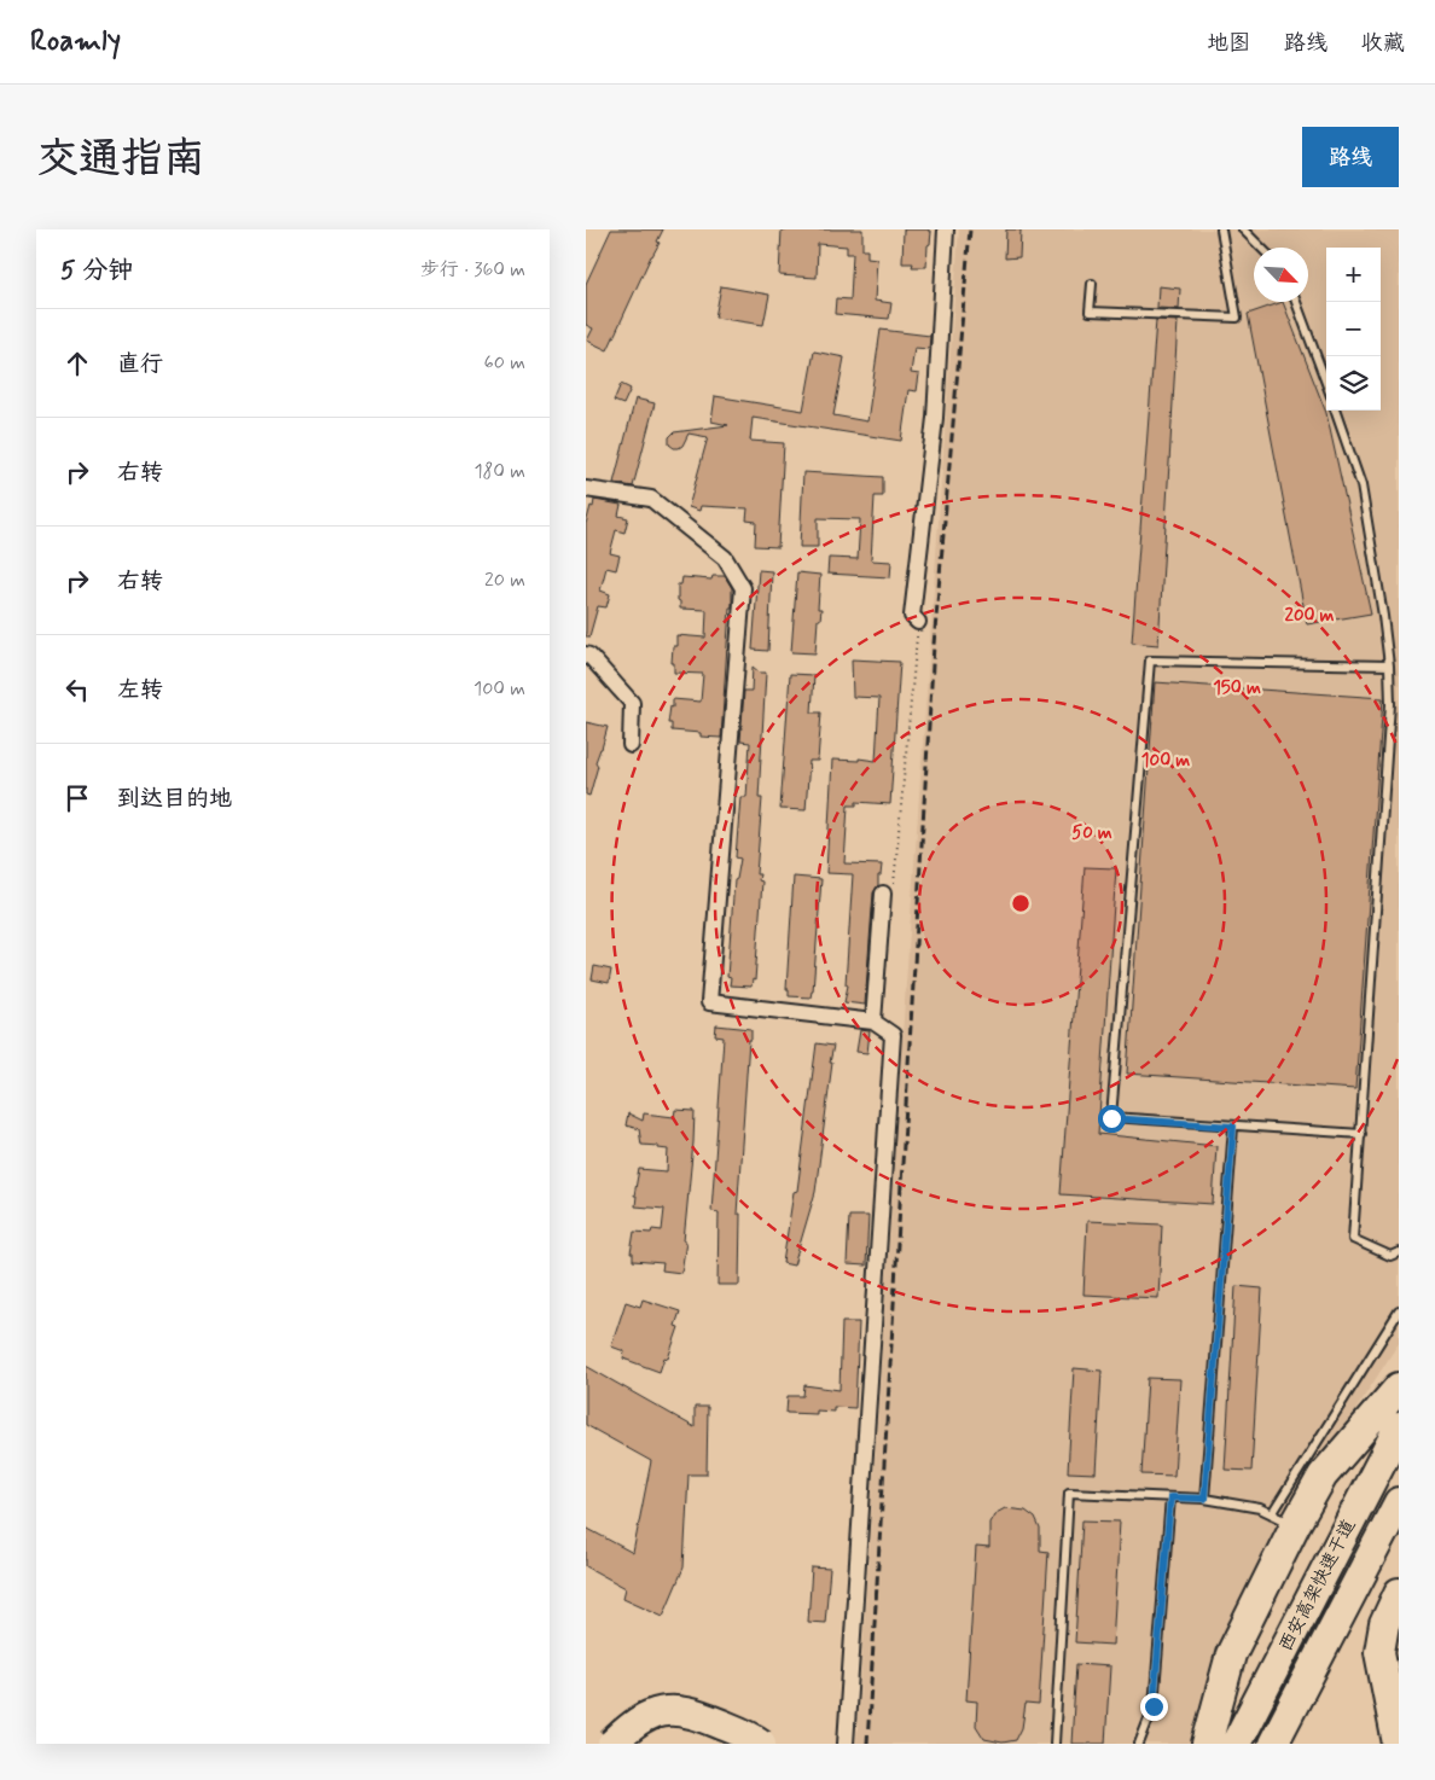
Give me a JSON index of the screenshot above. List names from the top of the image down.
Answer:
{
  "streets": {
    "highway": ["西安高架快速干道"]
  },
  "north": "bottom right",
  "page": {
    "header": "Roamly",
    "nav": ["地图", "路线", "收藏"],
    "buttons": "路线",
    "title": "交通指南",
    "heading": ["5 分钟", "步行 · 360 m"],
    "map_buttons": ["+", "−"],
    "list": [
      ["直行", "60 m"],
      ["右转", "180 m"],
      ["右转", "20 m"],
      ["左转", "100 m"],
      "到达目的地"
    ]
  },
  "rings": [
    "200 m",
    "150 m",
    "100 m",
    "50 m"
  ]
}
